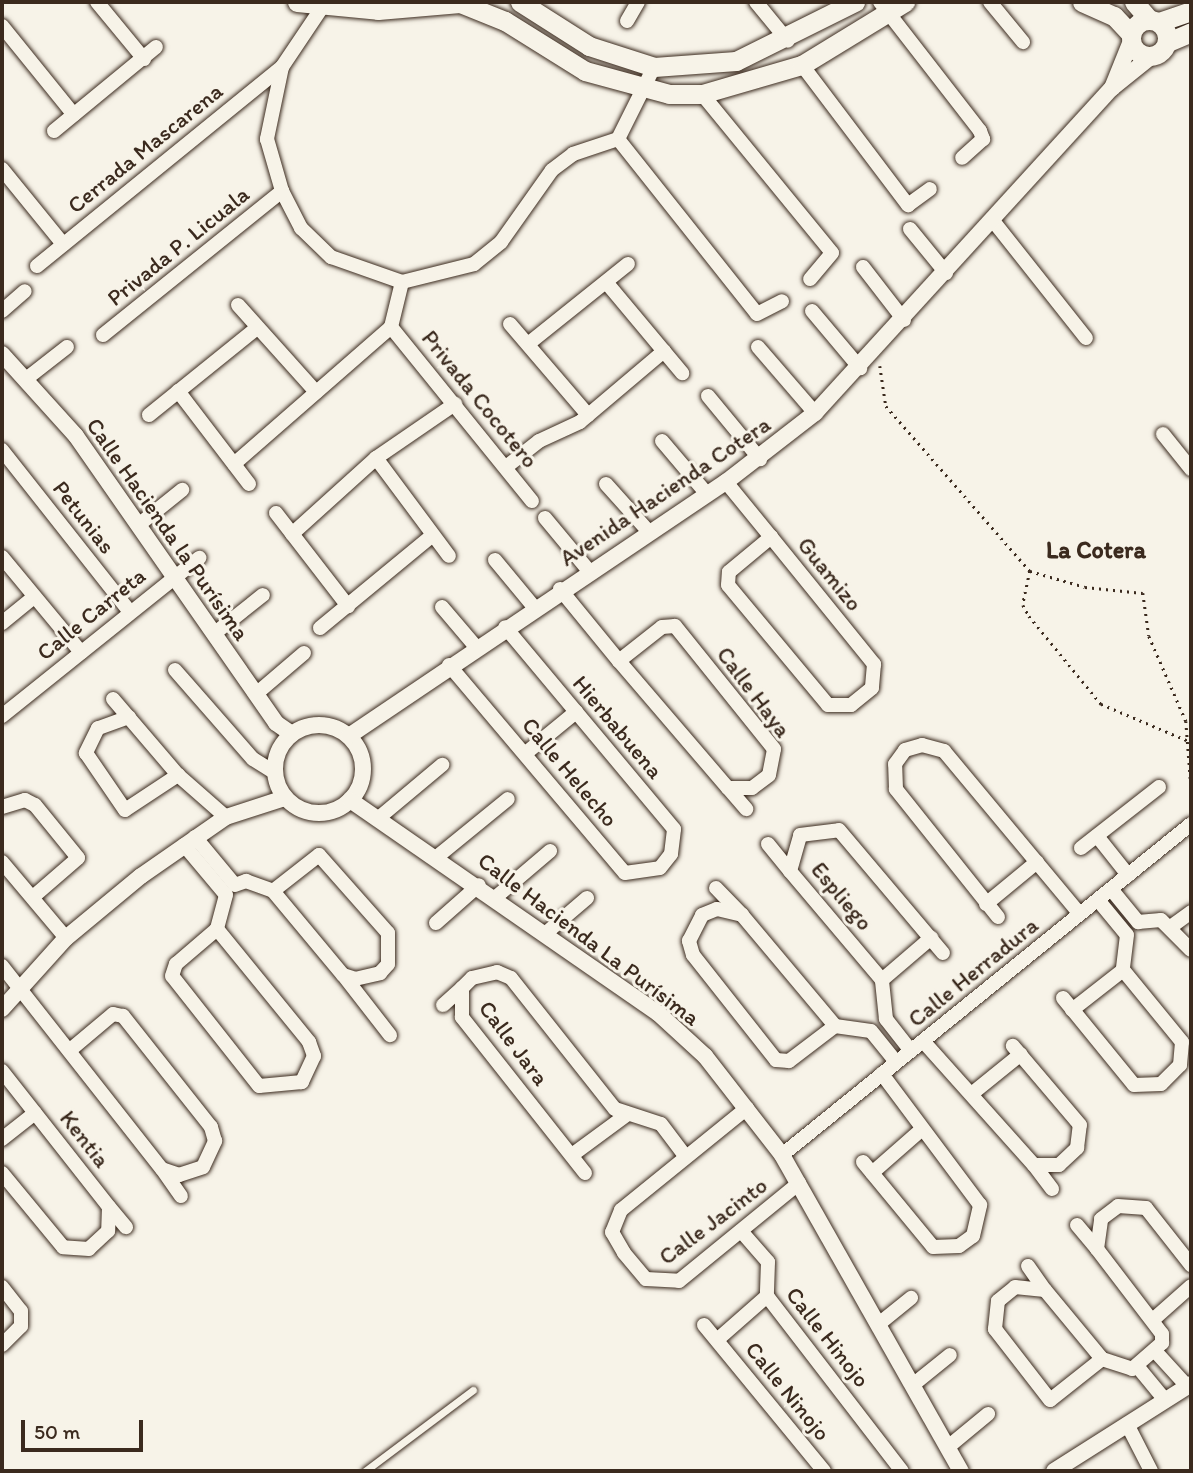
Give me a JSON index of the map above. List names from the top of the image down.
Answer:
{
  "streets": {
    "street": [
      "Cerrada Mascarena",
      "Privada P. Licuala",
      "Privada Cocotero",
      "Avenida Hacienda Cotera",
      "Petunias",
      "Calle Hacienda la Purísima",
      "Guamizo",
      "Calle Carreta",
      "Calle Haya",
      "Hierbabuena",
      "Calle Helecho",
      "Espliego",
      "Calle Hacienda La Purísima",
      "Calle Herradura",
      "Calle Jara",
      "Kentia",
      "Calle Jacinto",
      "Calle Hinojo",
      "Calle Ninojo"
    ]
  },
  "crossings": [
    ["Avenida Hacienda Cotera", "Calle Hacienda la Purísima"],
    ["Avenida Hacienda Cotera", "Guamizo"],
    ["Avenida Hacienda Cotera", "Hierbabuena"],
    ["Avenida Hacienda Cotera", "Calle Helecho"],
    ["Avenida Hacienda Cotera", "Calle Hacienda La Purísima"],
    ["Petunias", "Calle Carreta"],
    ["Calle Hacienda la Purísima", "Calle Carreta"],
    ["Calle Hacienda la Purísima", "Calle Hacienda La Purísima"],
    ["Hierbabuena", "Calle Helecho"],
    ["Calle Hacienda La Purísima", "Calle Herradura"],
    ["Calle Hacienda La Purísima", "Calle Jacinto"],
    ["Calle Jacinto", "Calle Hinojo"]
  ],
  "districts": ["La Cotera"],
  "scale_bar": "50 m"
}
